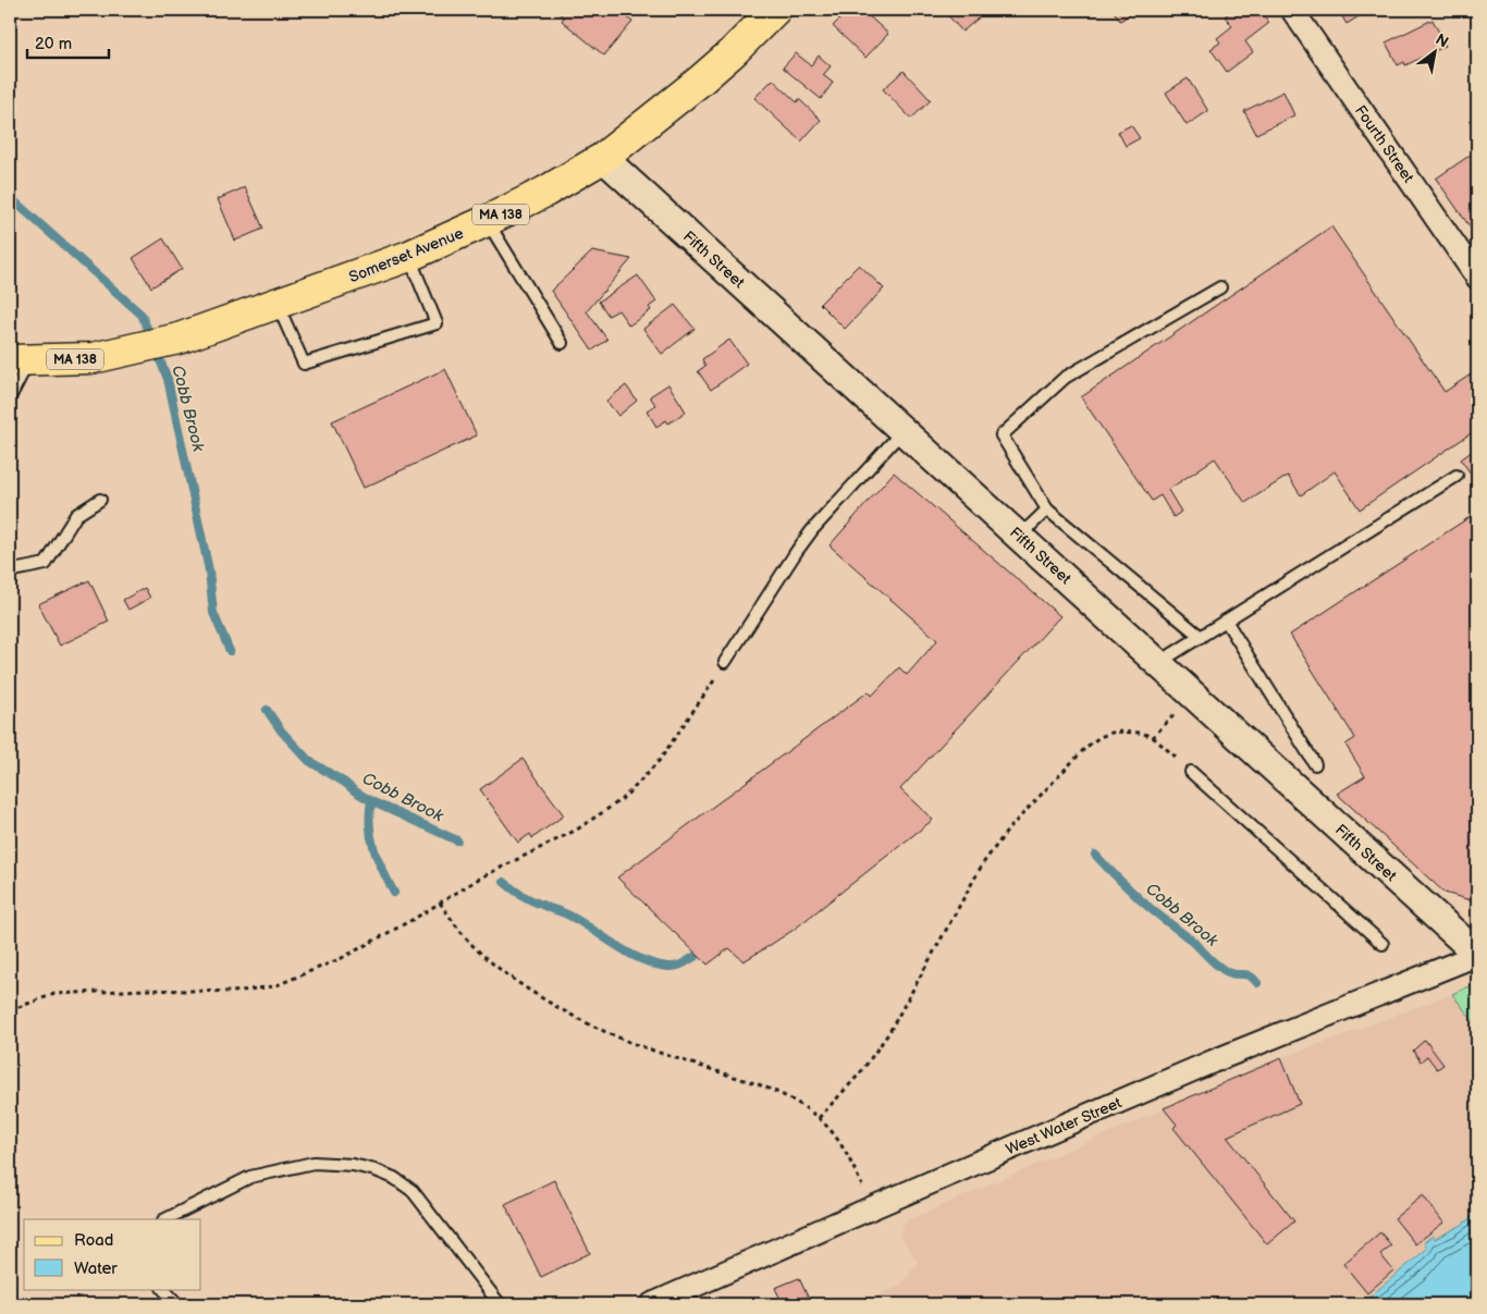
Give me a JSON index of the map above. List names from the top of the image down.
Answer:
{
  "streets": {
    "main road": ["MA 138", "Somerset Avenue"],
    "street": ["Fourth Street", "Fifth Street", "West Water Street"]
  },
  "crossings": [
    ["Somerset Avenue", "Fifth Street"],
    ["Fifth Street", "West Water Street"]
  ],
  "water": ["Cobb Brook"],
  "legend": ["Road", "Water"],
  "scale_bar": "20 m",
  "north": "top right"
}
